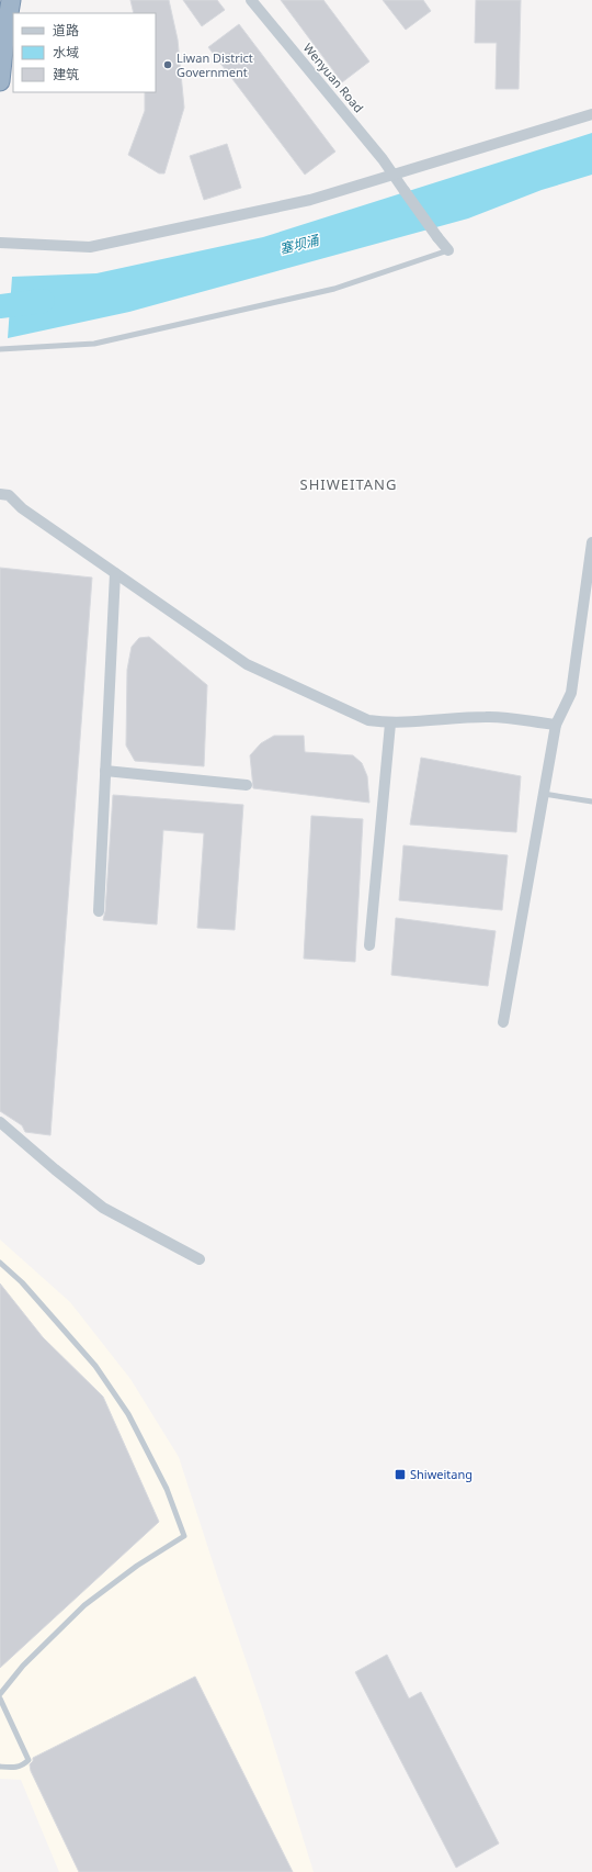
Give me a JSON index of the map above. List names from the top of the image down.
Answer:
{
  "streets": {
    "street": ["Wenyuan Road"]
  },
  "districts": ["SHIWEITANG"],
  "water": ["塞坝涌"],
  "places": {
    "other": ["Liwan District Government"],
    "transit": ["Shiweitang"]
  },
  "legend": ["道路", "水域", "建筑"]
}
